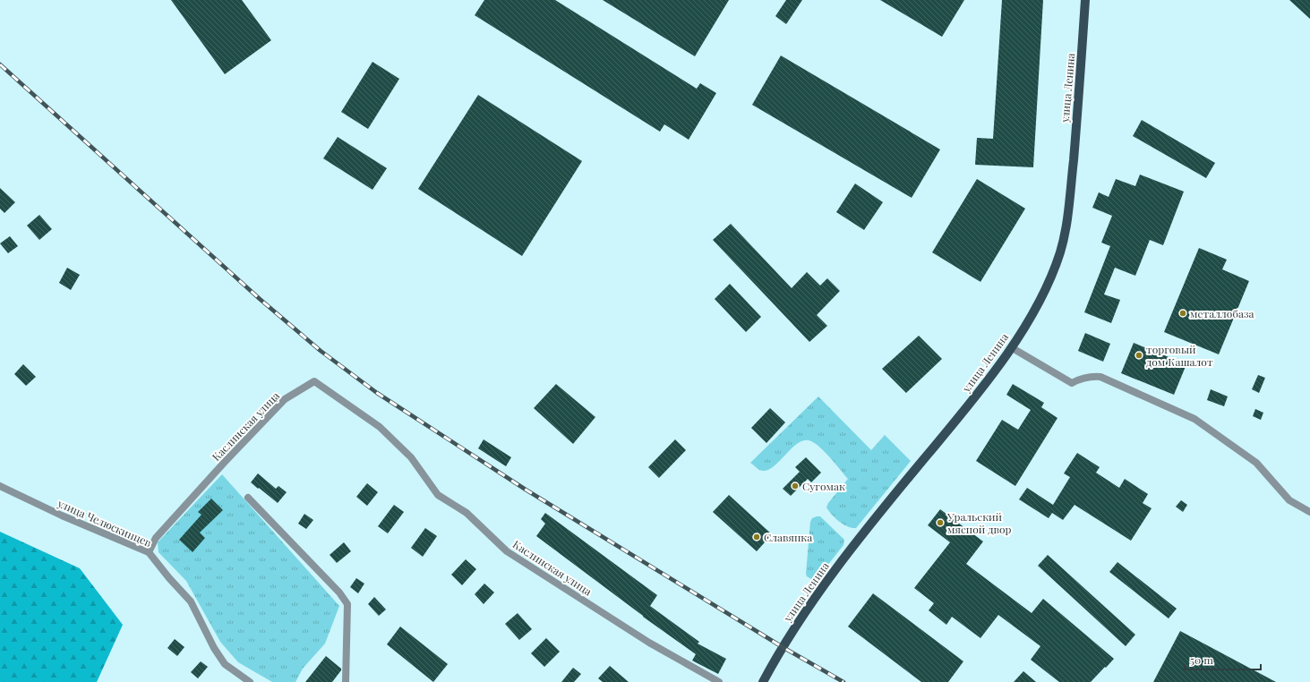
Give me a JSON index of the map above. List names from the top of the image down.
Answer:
{
  "streets": {
    "main road": ["улица Ленина"],
    "street": ["Каслинская улица", "улица Челюскинцев"]
  },
  "crossings": [
    ["Каслинская улица", "улица Челюскинцев"]
  ],
  "places": [
    "металлобаза",
    "торговый дом Кашалот",
    "Сугомак",
    "Уральский мясной двор",
    "Славянка"
  ],
  "scale_bar": "50 m"
}
